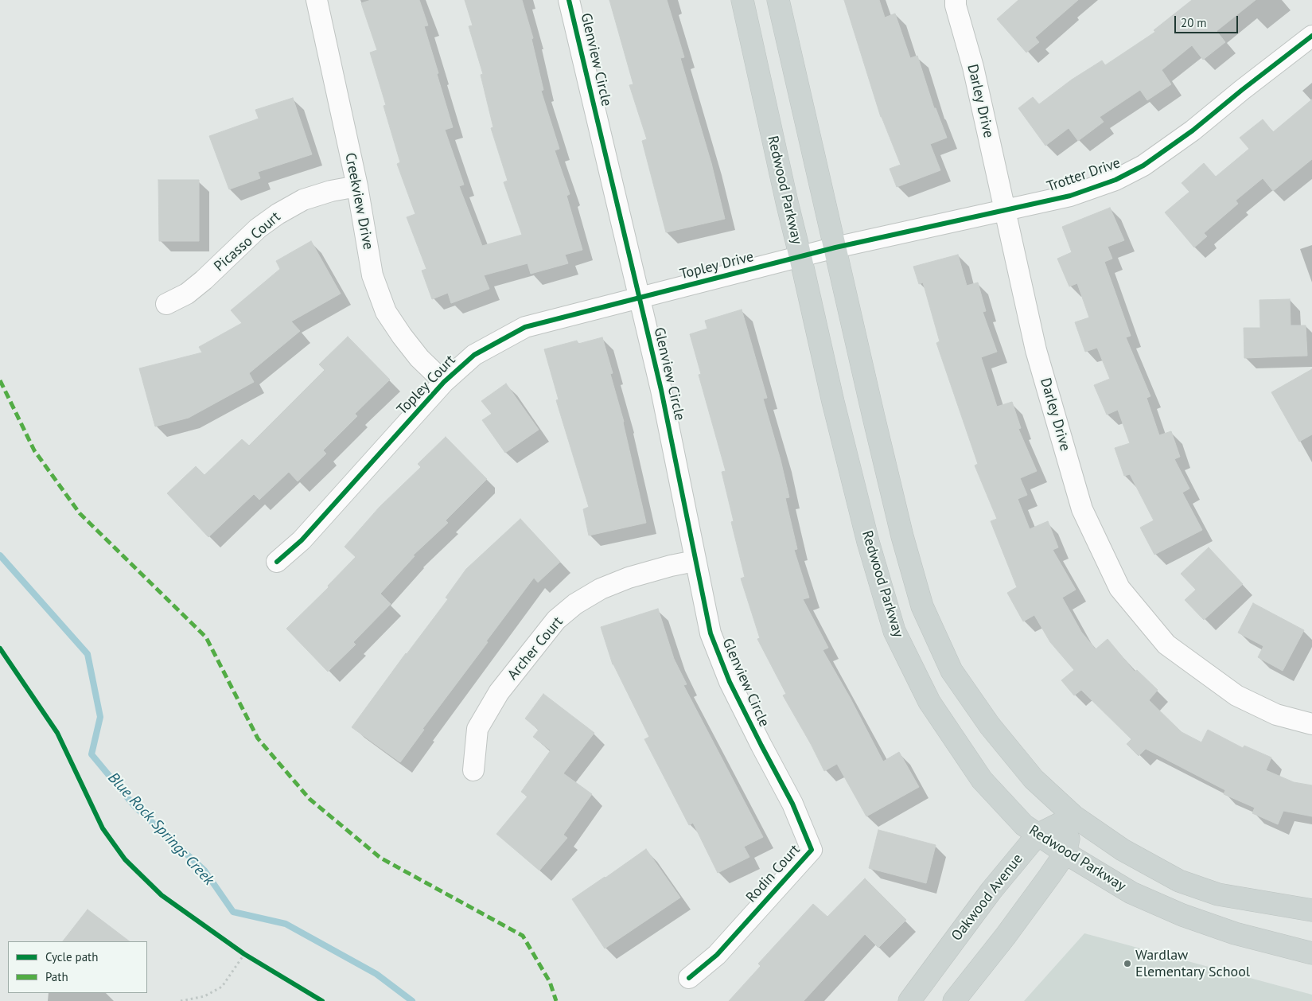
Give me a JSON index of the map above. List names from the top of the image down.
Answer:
{
  "streets": {
    "main road": ["Redwood Parkway", "Oakwood Avenue"],
    "street": [
      "Glenview Circle",
      "Darley Drive",
      "Trotter Drive",
      "Creekview Drive",
      "Picasso Court",
      "Topley Drive",
      "Topley Court",
      "Archer Court",
      "Rodin Court"
    ]
  },
  "crossings": [
    ["Glenview Circle", "Topley Drive"],
    ["Glenview Circle", "Topley Court"],
    ["Glenview Circle", "Archer Court"],
    ["Glenview Circle", "Rodin Court"],
    ["Darley Drive", "Trotter Drive"],
    ["Trotter Drive", "Redwood Parkway"],
    ["Trotter Drive", "Topley Drive"],
    ["Redwood Parkway", "Topley Drive"],
    ["Redwood Parkway", "Oakwood Avenue"],
    ["Creekview Drive", "Picasso Court"],
    ["Creekview Drive", "Topley Court"],
    ["Topley Drive", "Topley Court"]
  ],
  "water": ["Blue Rock Springs Creek"],
  "places": ["Wardlaw Elementary School"],
  "legend": ["Cycle path", "Path"],
  "scale_bar": "20 m"
}
